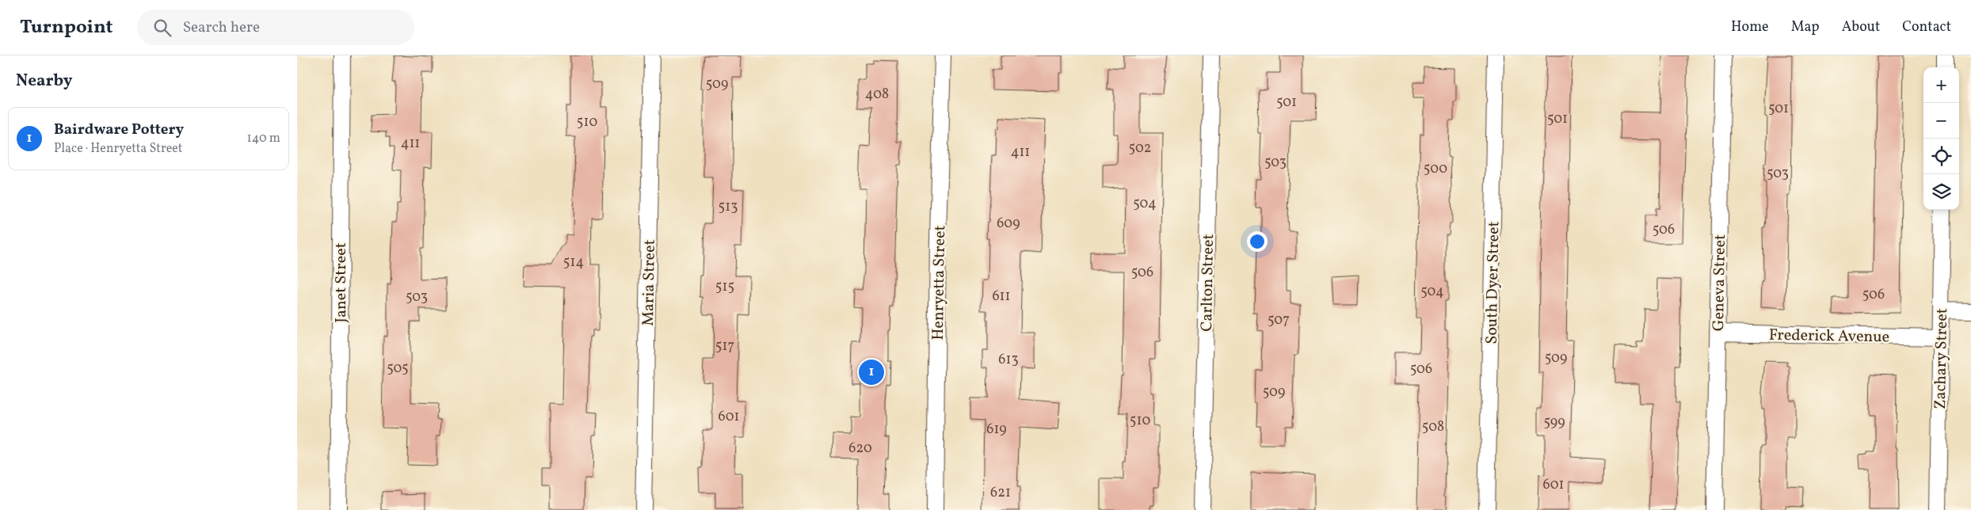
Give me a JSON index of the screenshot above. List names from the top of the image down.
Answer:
{
  "streets": {
    "street": [
      "Janet Street",
      "Maria Street",
      "Henryetta Street",
      "Carlton Street",
      "South Dyer Street",
      "Geneva Street",
      "Frederick Avenue",
      "Zachary Street"
    ]
  },
  "crossings": [
    ["Geneva Street", "Frederick Avenue"],
    ["Frederick Avenue", "Zachary Street"]
  ],
  "house_numbers": [
    "509",
    "408",
    "501",
    "501",
    "501",
    "510",
    "411",
    "502",
    "411",
    "503",
    "500",
    "503",
    "504",
    "513",
    "609",
    "506",
    "514",
    "506",
    "515",
    "504",
    "506",
    "611",
    "503",
    "507",
    "517",
    "509",
    "613",
    "505",
    "506",
    "509",
    "601",
    "510",
    "599",
    "508",
    "619",
    "620",
    "601",
    "621"
  ],
  "page": {
    "header": "Turnpoint",
    "search": "Search here",
    "nav": [
      "Home",
      "Map",
      "About",
      "Contact"
    ],
    "heading": "Nearby",
    "map_buttons": ["+", "−"],
    "list": [
      {
        "mark": "1",
        "name": "Bairdware Pottery",
        "note": "Place · Henryetta Street",
        "value": "140 m"
      }
    ],
    "pins": "1"
  }
}
